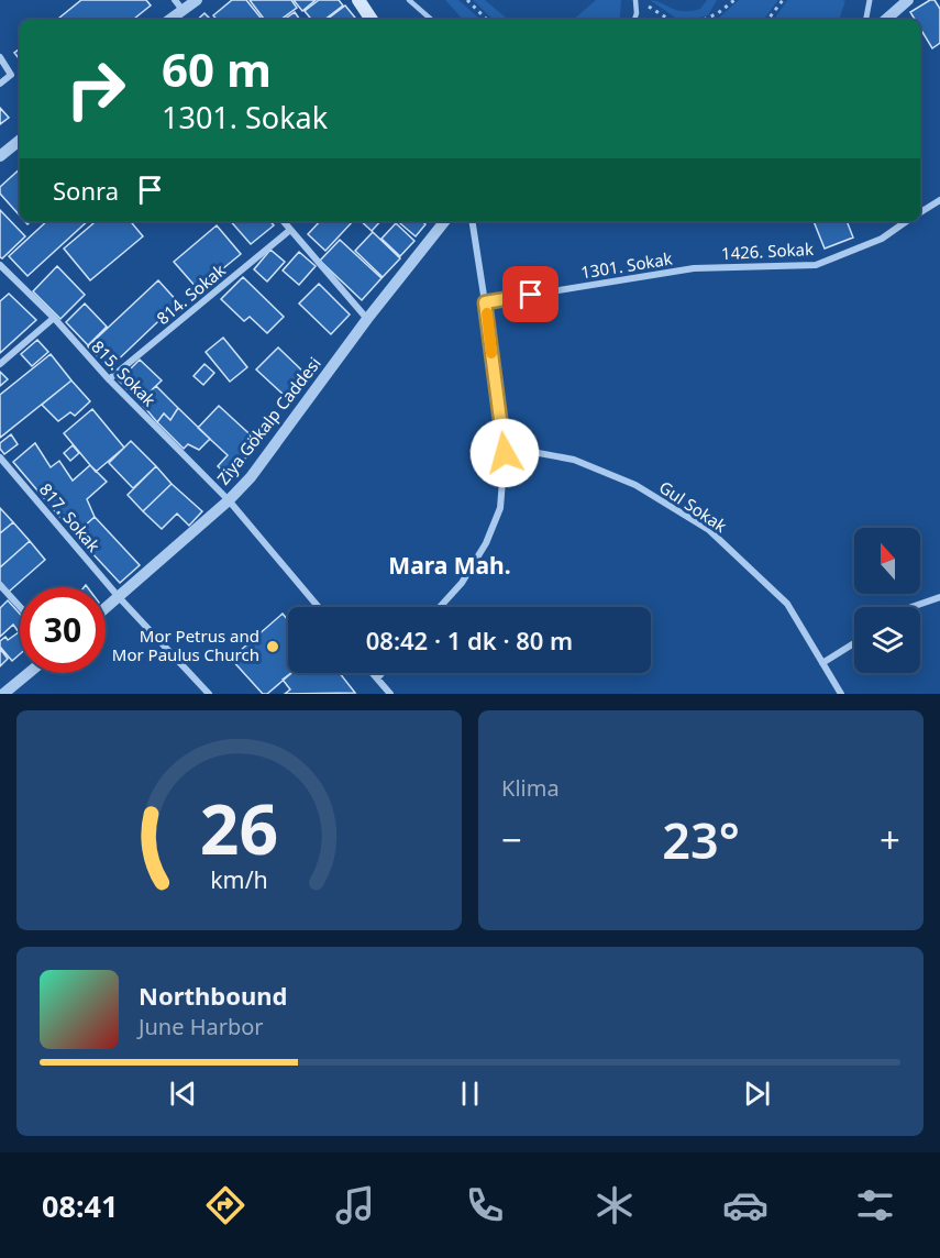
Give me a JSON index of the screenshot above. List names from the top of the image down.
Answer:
{
  "streets": {
    "street": [
      "1426. Sokak",
      "1301. Sokak",
      "814. Sokak",
      "815. Sokak",
      "Ziya Gökalp Caddesi",
      "Gul Sokak",
      "817. Sokak"
    ]
  },
  "crossings": [
    ["1426. Sokak", "1301. Sokak"],
    ["814. Sokak", "815. Sokak"],
    ["815. Sokak", "Ziya Gökalp Caddesi"],
    ["Ziya Gökalp Caddesi", "817. Sokak"]
  ],
  "districts": ["Mara Mah."],
  "places": ["Mor Petrus and Mor Paulus Church"],
  "north": "top",
  "page": {
    "turn": ["60 m", "1301. Sokak"],
    "then": "Sonra",
    "limit": "30",
    "trip": "08:42 · 1 dk · 80 m",
    "tile": "Klima",
    "heat": ["−", "23°", "+"],
    "song": ["Northbound", "June Harbor"],
    "tabs": "08:41",
    "gauge": ["26", "km/h"]
  }
}
